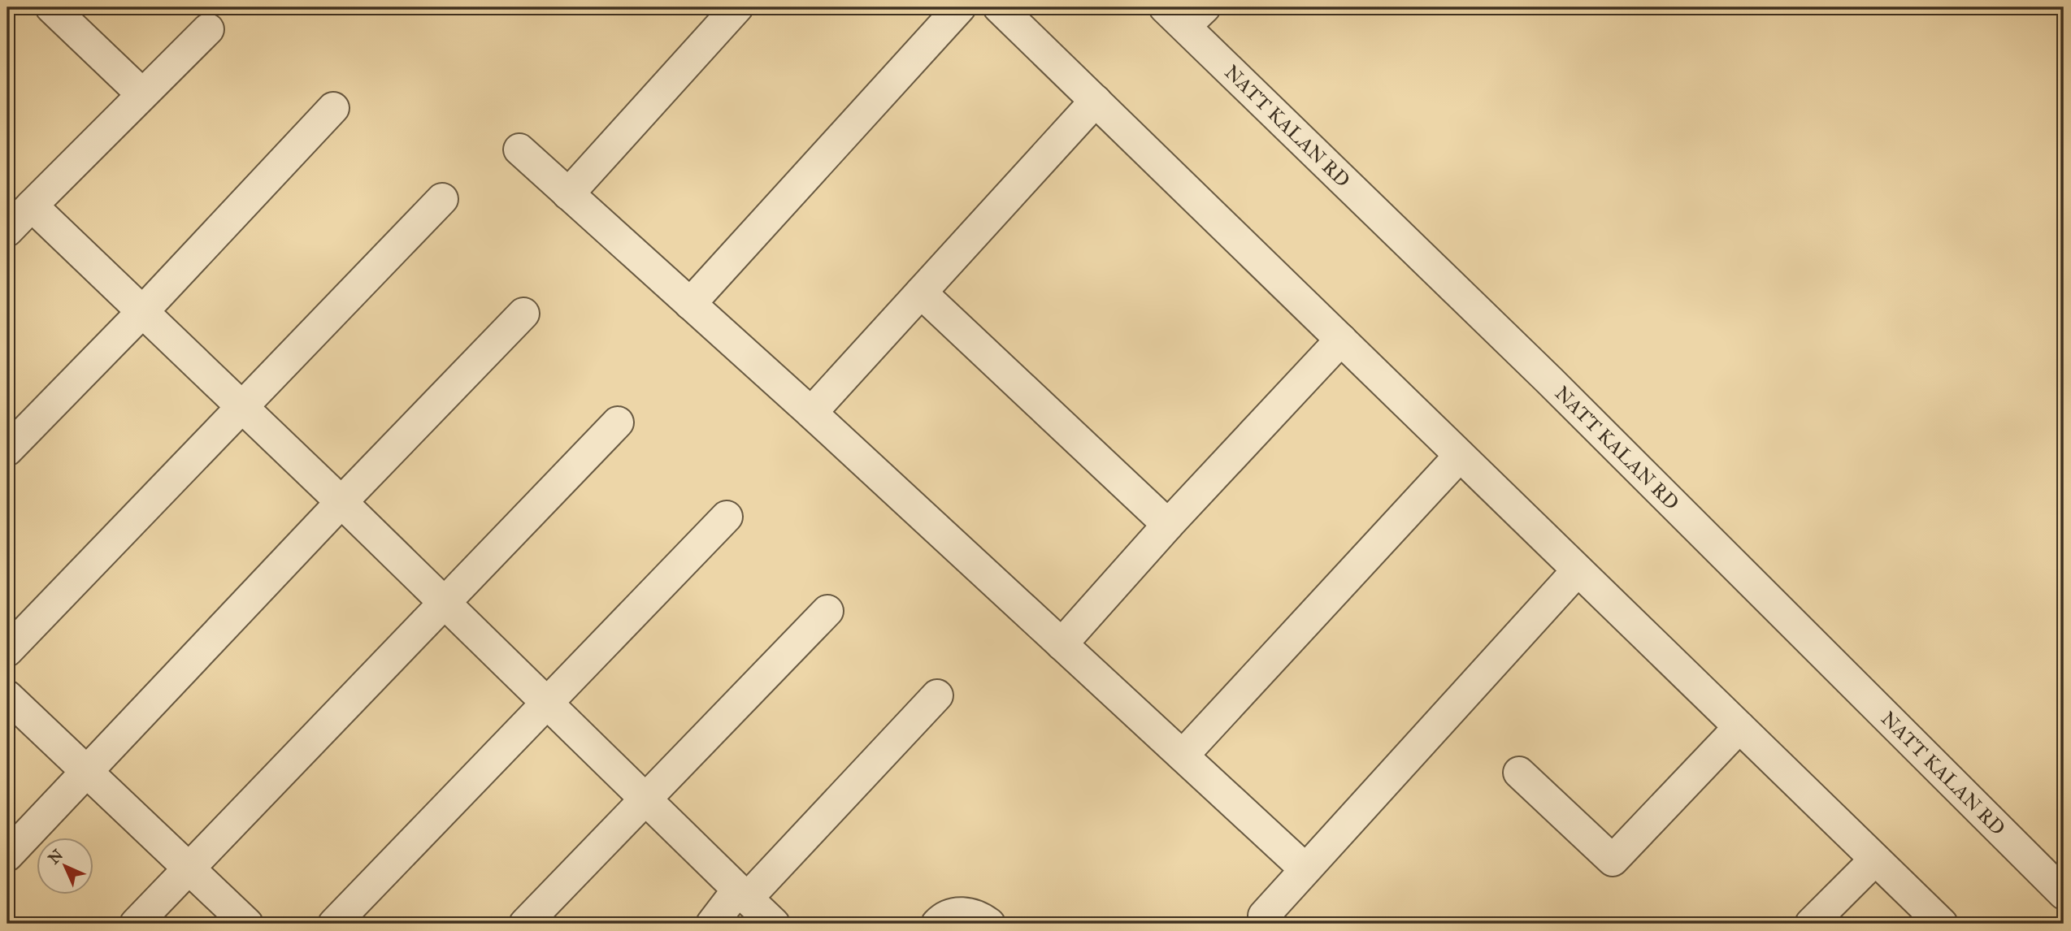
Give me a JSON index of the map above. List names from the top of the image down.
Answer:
{
  "streets": {
    "street": ["NATT KALAN RD"]
  },
  "north": "top left"
}
